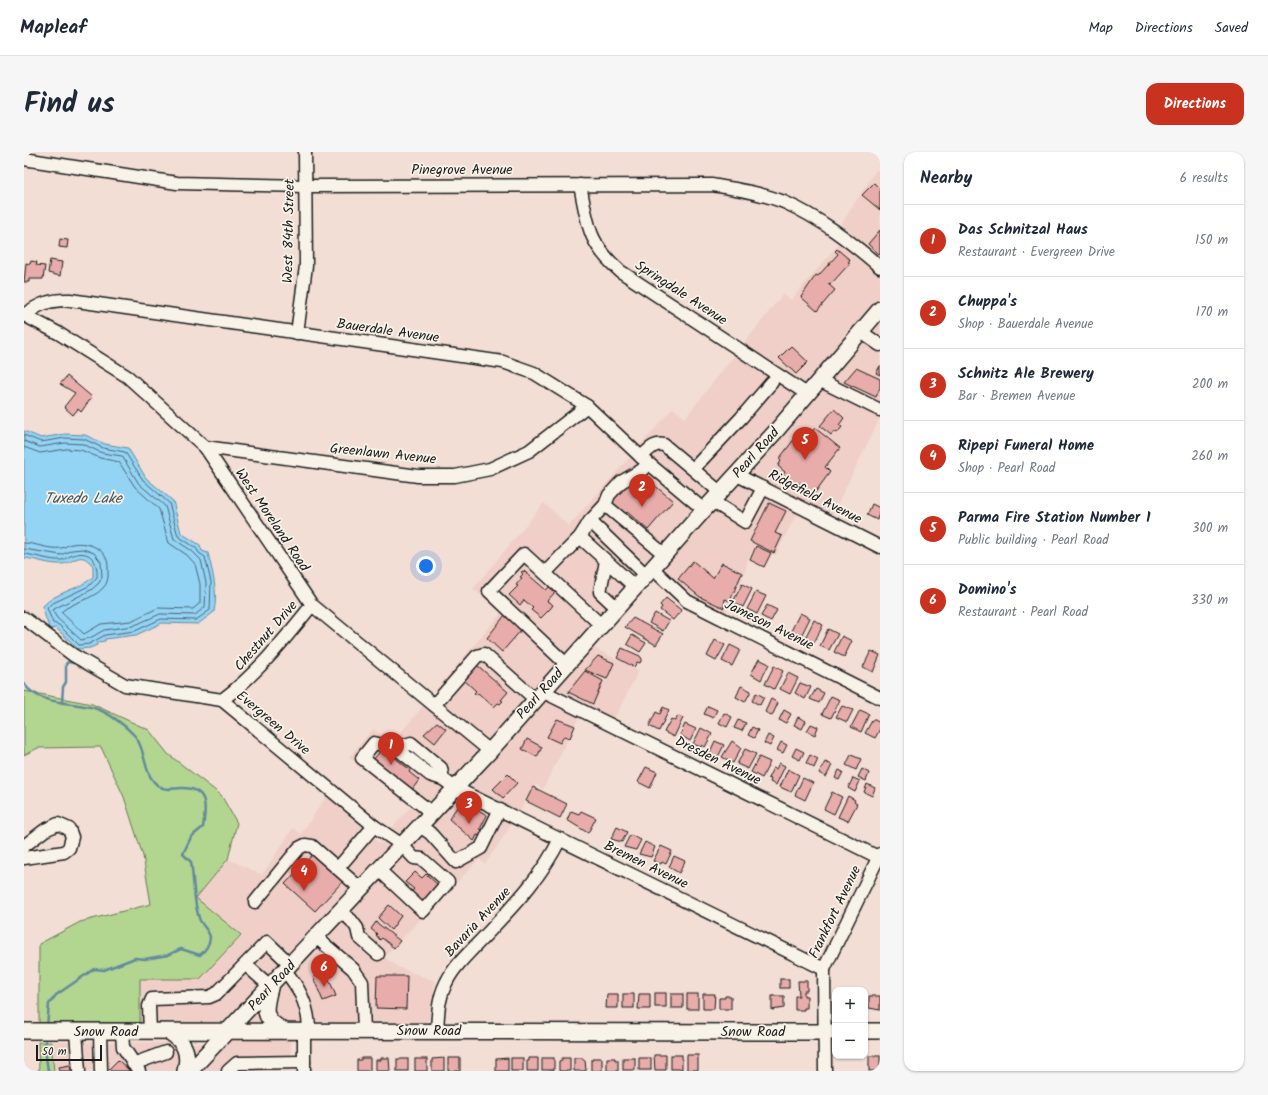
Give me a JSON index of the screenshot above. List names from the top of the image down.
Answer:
{
  "streets": {
    "main road": ["Pearl Road", "Snow Road"],
    "street": [
      "Pinegrove Avenue",
      "West 84th Street",
      "Springdale Avenue",
      "Bauerdale Avenue",
      "Greenlawn Avenue",
      "Ridgefield Avenue",
      "West Moreland Road",
      "Jameson Avenue",
      "Chestnut Drive",
      "Evergreen Drive",
      "Dresden Avenue",
      "Bremen Avenue",
      "Frankfort Avenue",
      "Bavaria Avenue"
    ]
  },
  "crossings": [
    ["Pinegrove Avenue", "West 84th Street"],
    ["Pinegrove Avenue", "Springdale Avenue"],
    ["West 84th Street", "Bauerdale Avenue"],
    ["Springdale Avenue", "Pearl Road"],
    ["Bauerdale Avenue", "Pearl Road"],
    ["Bauerdale Avenue", "Greenlawn Avenue"],
    ["Bauerdale Avenue", "West Moreland Road"],
    ["Pearl Road", "Ridgefield Avenue"],
    ["Pearl Road", "West Moreland Road"],
    ["Pearl Road", "Jameson Avenue"],
    ["Pearl Road", "Evergreen Drive"],
    ["Pearl Road", "Dresden Avenue"],
    ["Pearl Road", "Bremen Avenue"],
    ["Pearl Road", "Snow Road"],
    ["Greenlawn Avenue", "West Moreland Road"],
    ["West Moreland Road", "Chestnut Drive"],
    ["West Moreland Road", "Dresden Avenue"],
    ["Chestnut Drive", "Evergreen Drive"],
    ["Dresden Avenue", "Frankfort Avenue"],
    ["Bremen Avenue", "Frankfort Avenue"],
    ["Bremen Avenue", "Bavaria Avenue"],
    ["Frankfort Avenue", "Snow Road"],
    ["Bavaria Avenue", "Snow Road"]
  ],
  "water": ["Tuxedo Lake"],
  "scale_bar": "50 m",
  "page": {
    "header": "Mapleaf",
    "nav": ["Map", "Directions", "Saved"],
    "title": "Find us",
    "buttons": "Directions",
    "heading": ["Nearby", "6 results"],
    "list": [
      {
        "mark": "1",
        "name": "Das Schnitzal Haus",
        "note": "Restaurant · Evergreen Drive",
        "value": "150 m"
      },
      {
        "mark": "2",
        "name": "Chuppa's",
        "note": "Shop · Bauerdale Avenue",
        "value": "170 m"
      },
      {
        "mark": "3",
        "name": "Schnitz Ale Brewery",
        "note": "Bar · Bremen Avenue",
        "value": "200 m"
      },
      {
        "mark": "4",
        "name": "Ripepi Funeral Home",
        "note": "Shop · Pearl Road",
        "value": "260 m"
      },
      {
        "mark": "5",
        "name": "Parma Fire Station Number 1",
        "note": "Public building · Pearl Road",
        "value": "300 m"
      },
      {
        "mark": "6",
        "name": "Domino's",
        "note": "Restaurant · Pearl Road",
        "value": "330 m"
      }
    ],
    "pins": [
      "5",
      "2",
      "1",
      "3",
      "4",
      "6"
    ],
    "map_buttons": ["+", "−"],
    "scale": "50 m"
  }
}
